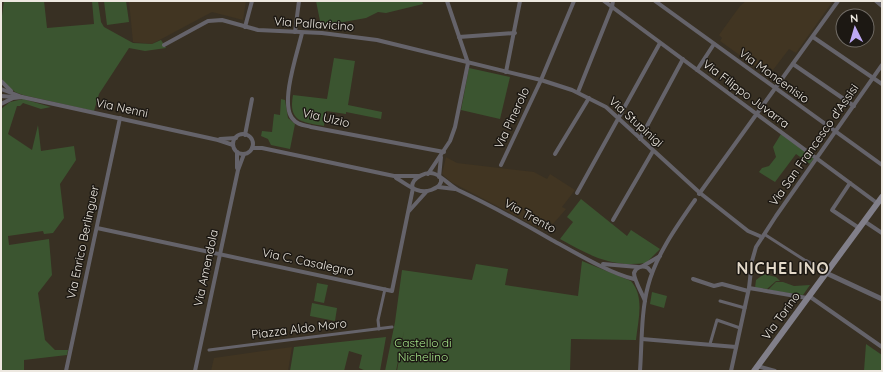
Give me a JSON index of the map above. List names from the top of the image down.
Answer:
{
  "streets": {
    "main road": ["Via Torino"],
    "street": [
      "Via Pallavicino",
      "Via Moncenisio",
      "Via Filippo Juvarra",
      "Via Nenni",
      "Via Ulzio",
      "Via Pinerolo",
      "Via Stupinigi",
      "Via San Francesco d'Assisi",
      "Via Trento",
      "Via Enrico Berlinguer",
      "Via C. Casalegno",
      "Via Amendola",
      "Piazza Aldo Moro"
    ]
  },
  "crossings": [
    ["Via Pallavicino", "Via Ulzio"],
    ["Via Pallavicino", "Via Stupinigi"],
    ["Via Moncenisio", "Via San Francesco d'Assisi"],
    ["Via Filippo Juvarra", "Via San Francesco d'Assisi"],
    ["Via Filippo Juvarra", "Via Torino"],
    ["Via Nenni", "Via Enrico Berlinguer"],
    ["Via Nenni", "Via Amendola"],
    ["Via Pinerolo", "Via Stupinigi"],
    ["Via Stupinigi", "Via San Francesco d'Assisi"],
    ["Via Stupinigi", "Via Torino"],
    ["Via Enrico Berlinguer", "Via C. Casalegno"],
    ["Via C. Casalegno", "Via Amendola"]
  ],
  "districts": ["NICHELINO"],
  "parks": ["Castello di Nichelino"],
  "north": "top"
}
